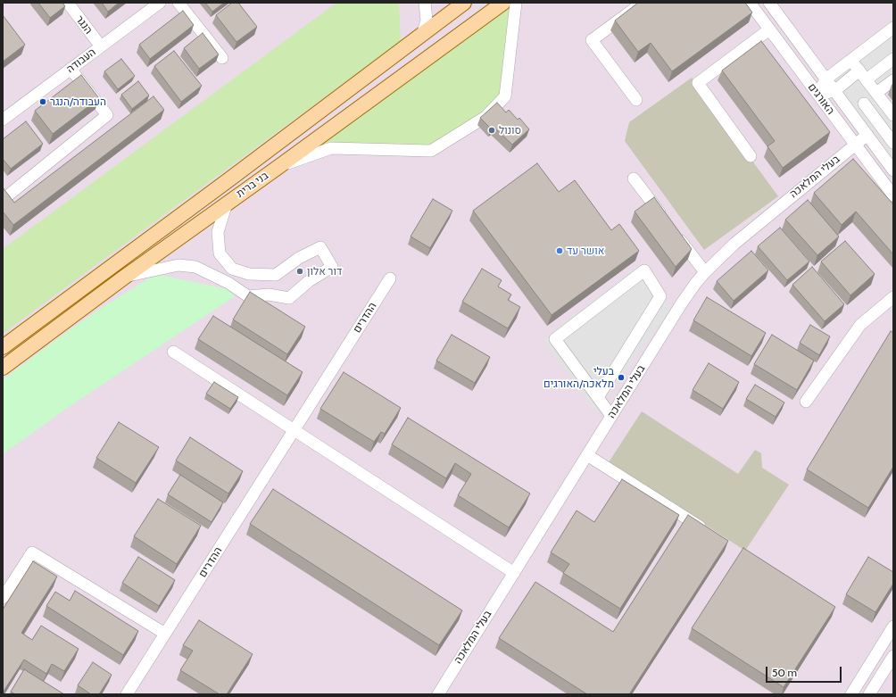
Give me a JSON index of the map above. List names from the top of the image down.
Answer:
{
  "streets": {
    "main road": ["בני ברית"],
    "street": [
      "הנגר",
      "העבודה",
      "האורגים",
      "בעלי המלאכה",
      "ההדרים"
    ]
  },
  "crossings": [
    ["הנגר", "העבודה"],
    ["האורגים", "בעלי המלאכה"]
  ],
  "places": [
    "העבודה/הנגר",
    "סונול",
    "אושר עד",
    "דור אלון",
    "בעלי מלאכה/האורגים"
  ],
  "scale_bar": "50 m"
}
